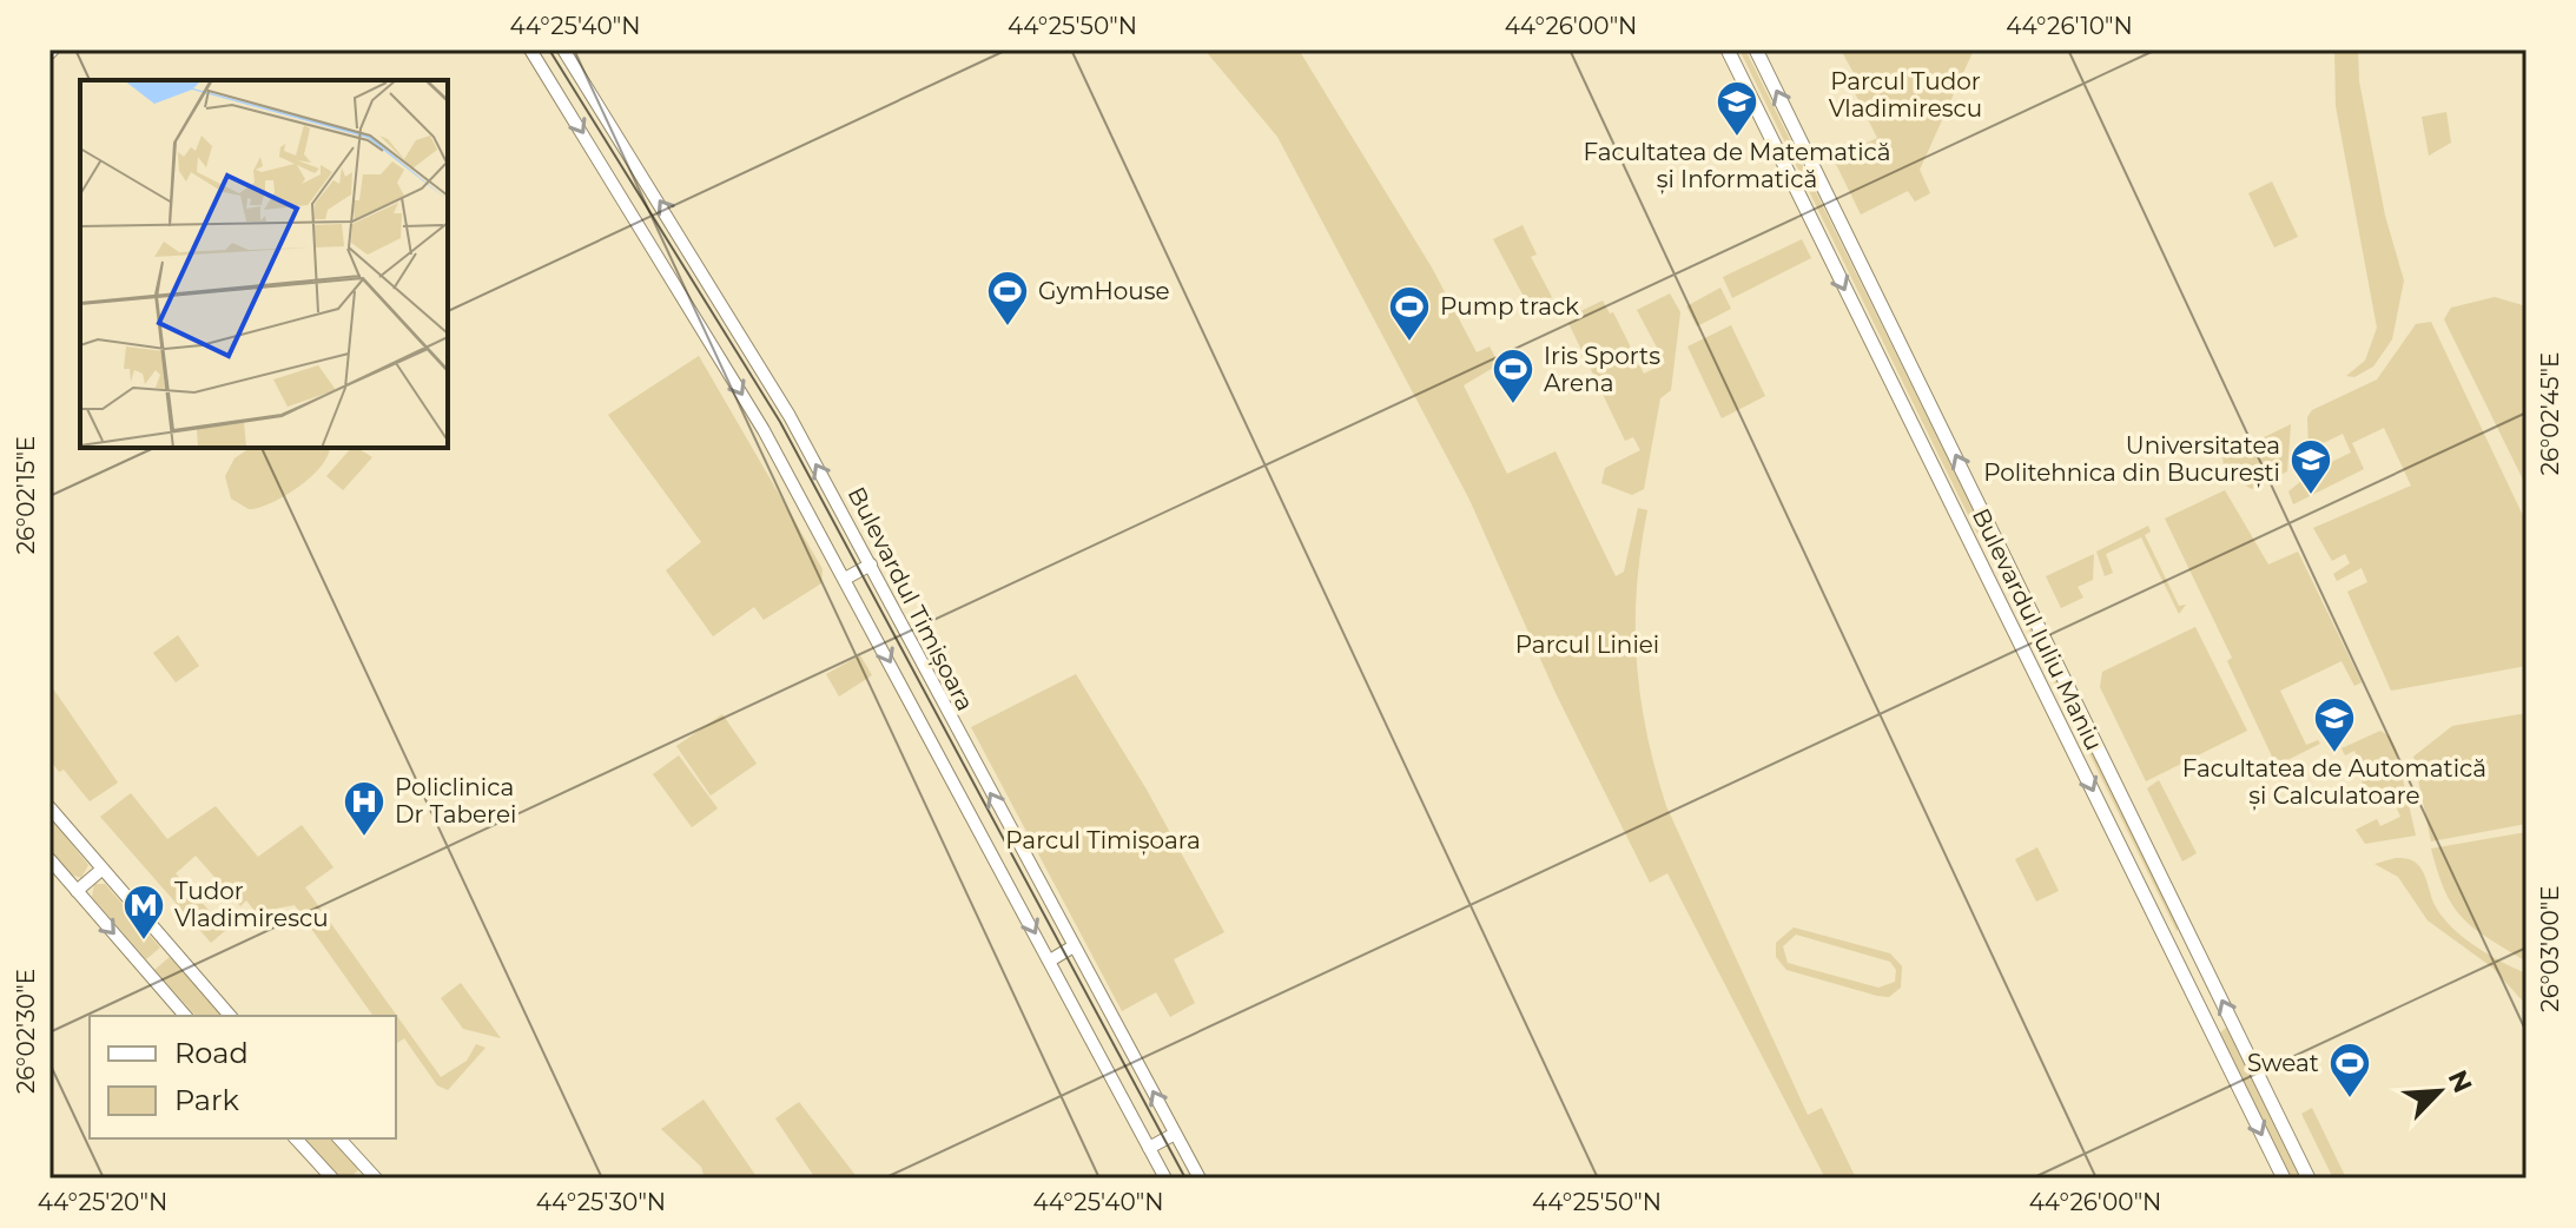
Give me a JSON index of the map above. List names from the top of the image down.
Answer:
{
  "streets": {
    "main road": ["Bulevardul Timișoara", "Bulevardul Iuliu Maniu"]
  },
  "parks": ["Parcul Tudor Vladimirescu", "Parcul Liniei", "Parcul Timișoara"],
  "places": {
    "school or university": ["Facultatea de Matematică și Informatică", "Universitatea Politehnica din București", "Facultatea de Automatică și Calculatoare"],
    "sports": [
      "GymHouse",
      "Pump track",
      "Iris Sports Arena",
      "Sweat"
    ],
    "hospital": ["Policlinica Dr Taberei"],
    "metro station": ["Tudor Vladimirescu"]
  },
  "legend": ["Road", "Park"],
  "north": "top right",
  "coordinates": [
    "44°25'40\"N",
    "44°25'50\"N",
    "44°26'00\"N",
    "44°26'10\"N",
    "26°02'45\"E",
    "26°02'15\"E",
    "26°03'00\"E",
    "26°02'30\"E",
    "44°25'20\"N",
    "44°25'30\"N"
  ]
}
